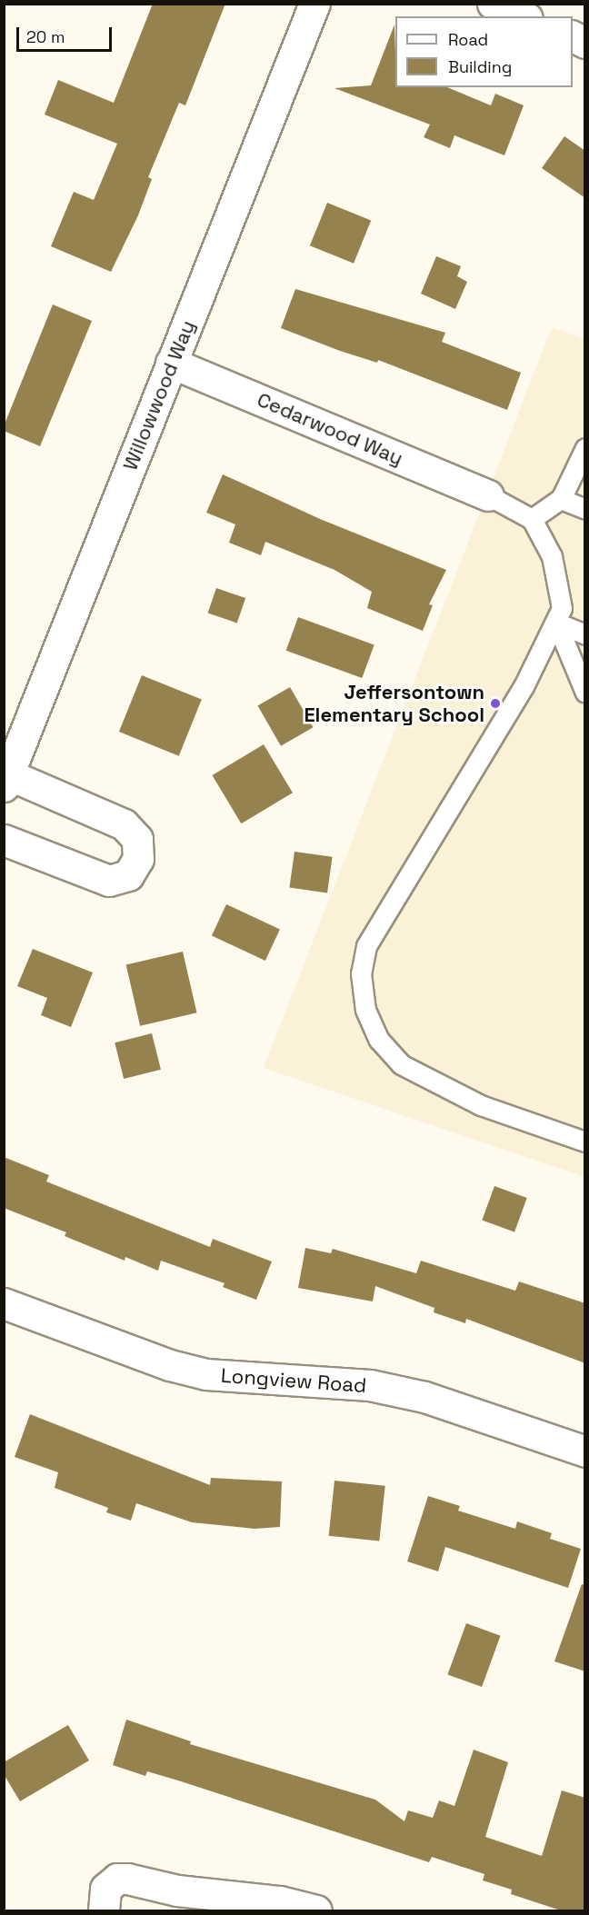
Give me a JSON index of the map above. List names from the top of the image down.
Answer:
{
  "streets": {
    "street": ["Willowwood Way", "Cedarwood Way", "Longview Road"]
  },
  "crossings": [
    ["Willowwood Way", "Cedarwood Way"]
  ],
  "places": ["Jeffersontown Elementary School"],
  "legend": ["Road", "Building"],
  "scale_bar": "20 m"
}
